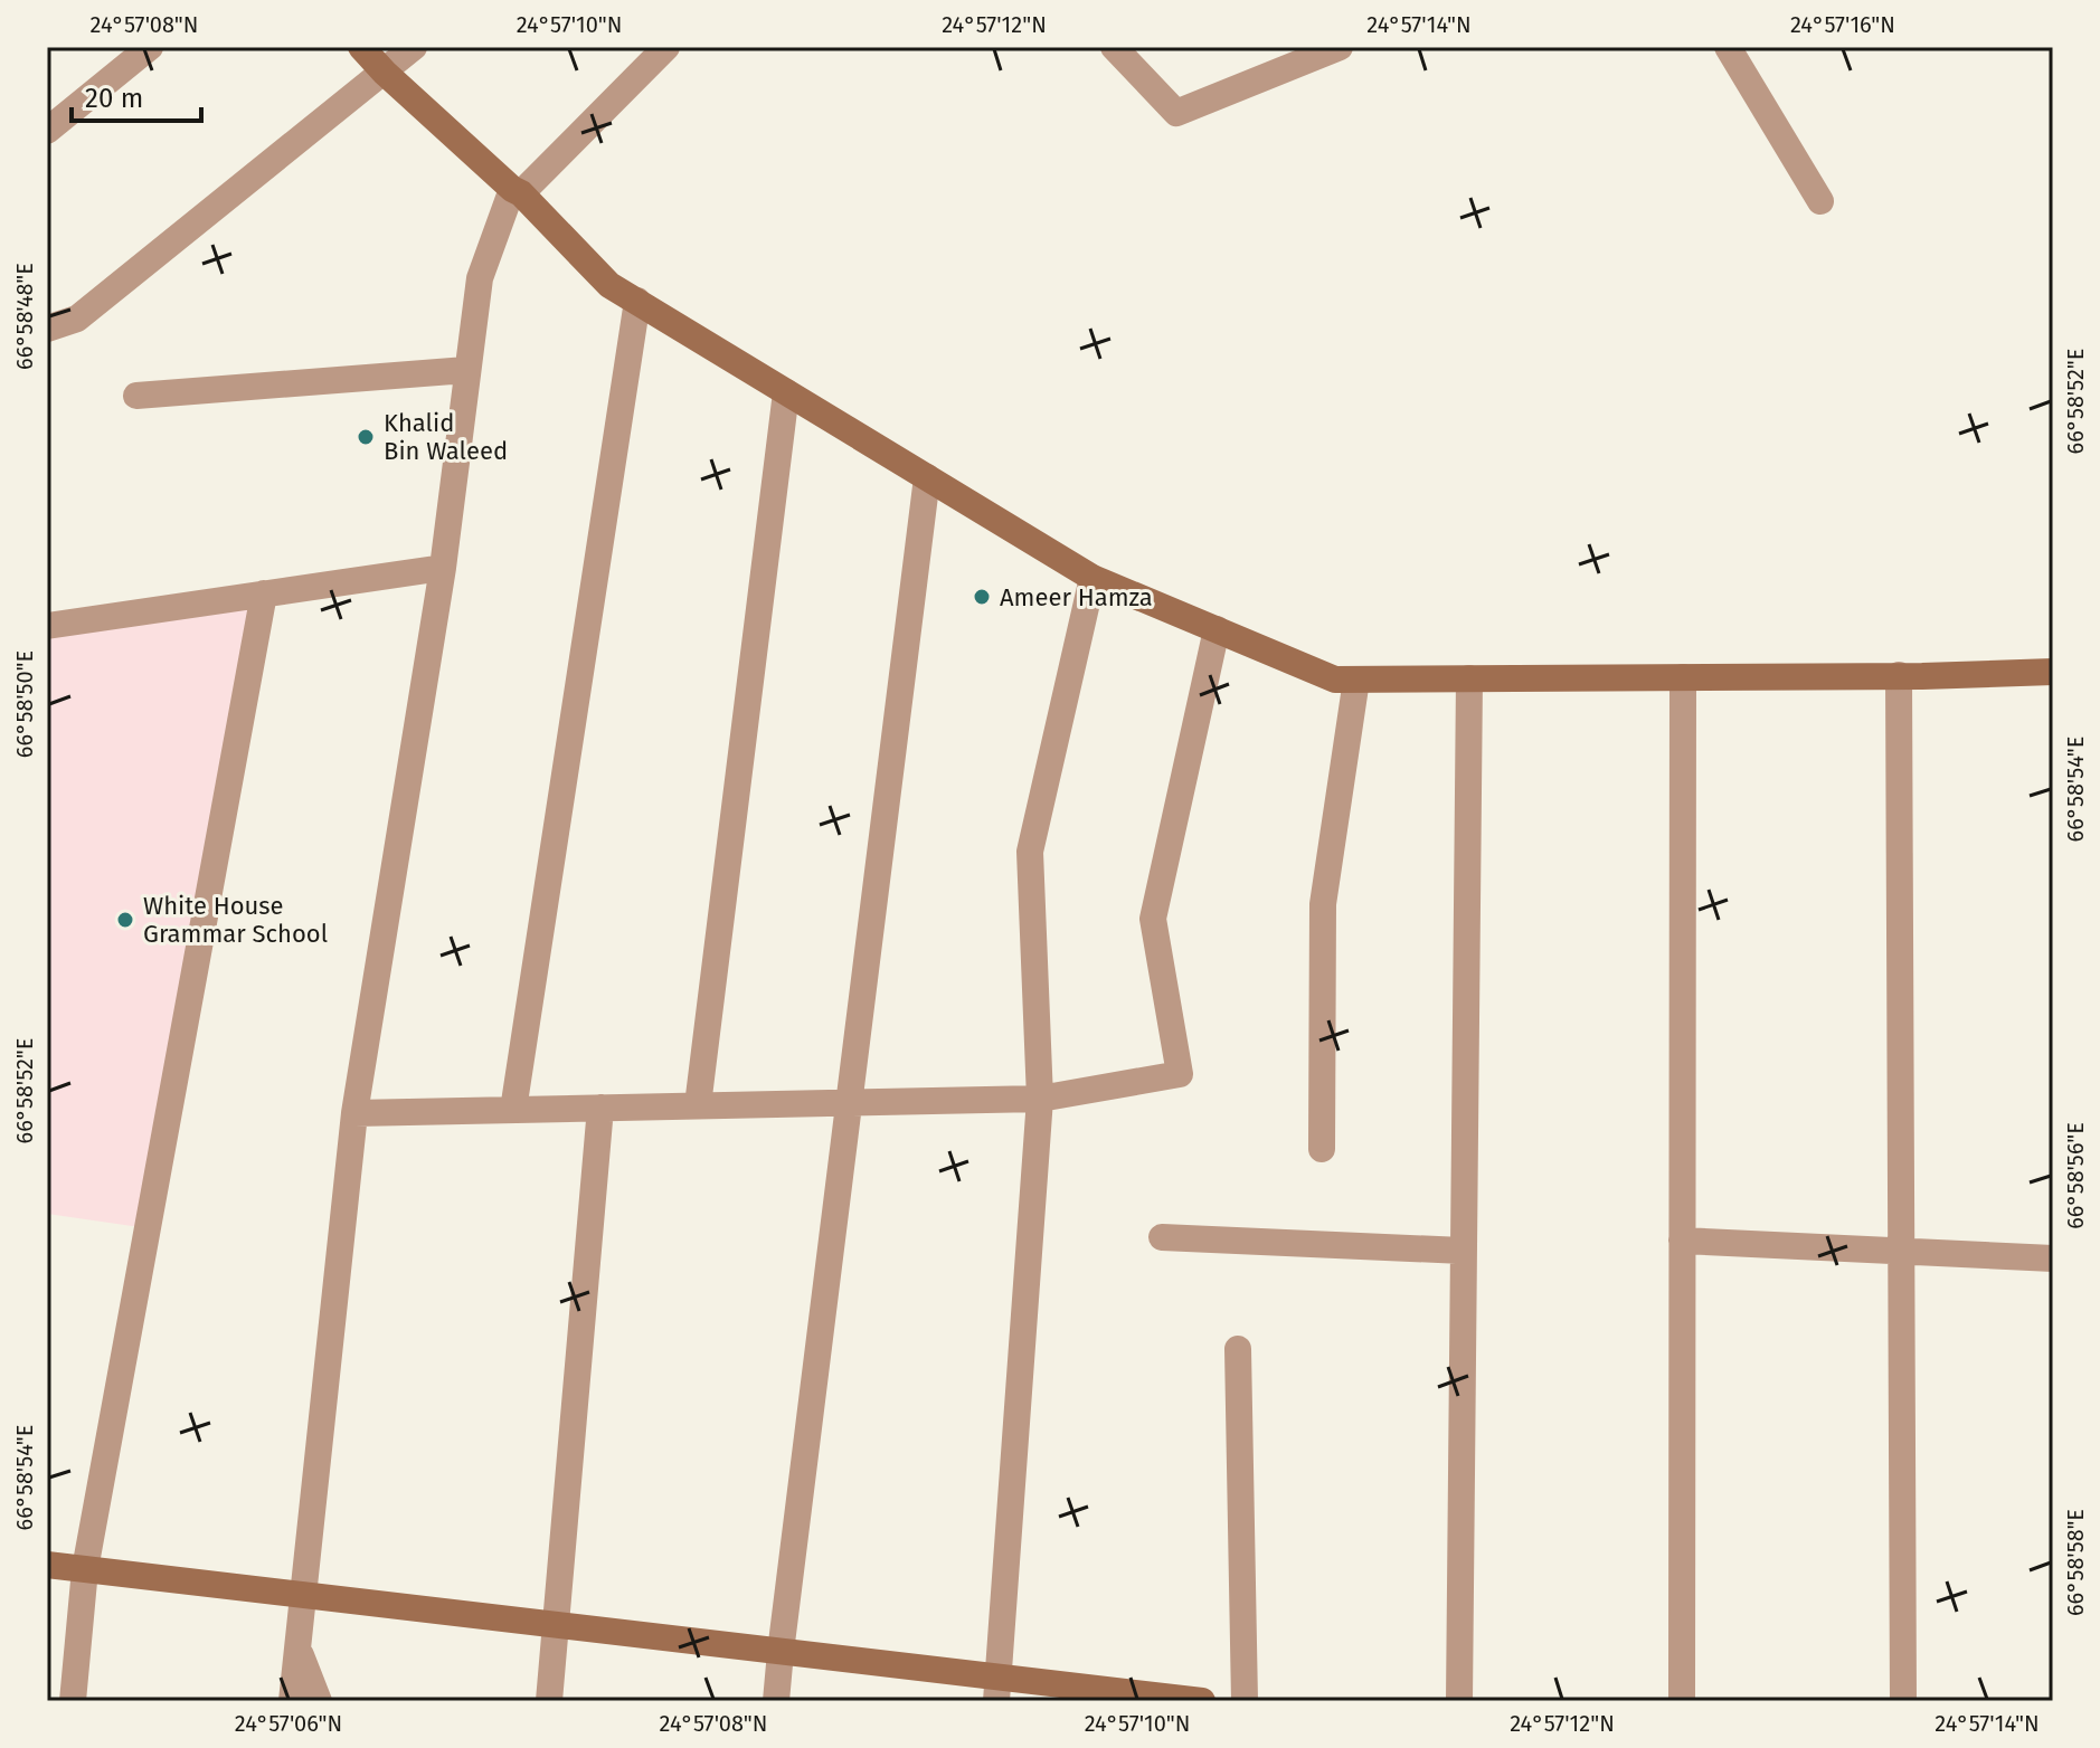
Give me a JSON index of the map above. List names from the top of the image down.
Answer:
{
  "places": ["Khalid Bin Waleed", "Ameer Hamza", "White House Grammar School"],
  "scale_bar": "20 m",
  "coordinates": [
    "24°57'08\"N",
    "24°57'10\"N",
    "24°57'12\"N",
    "24°57'14\"N",
    "24°57'16\"N",
    "66°58'48\"E",
    "66°58'52\"E",
    "66°58'50\"E",
    "66°58'54\"E",
    "66°58'56\"E",
    "66°58'58\"E",
    "24°57'06\"N"
  ]
}
